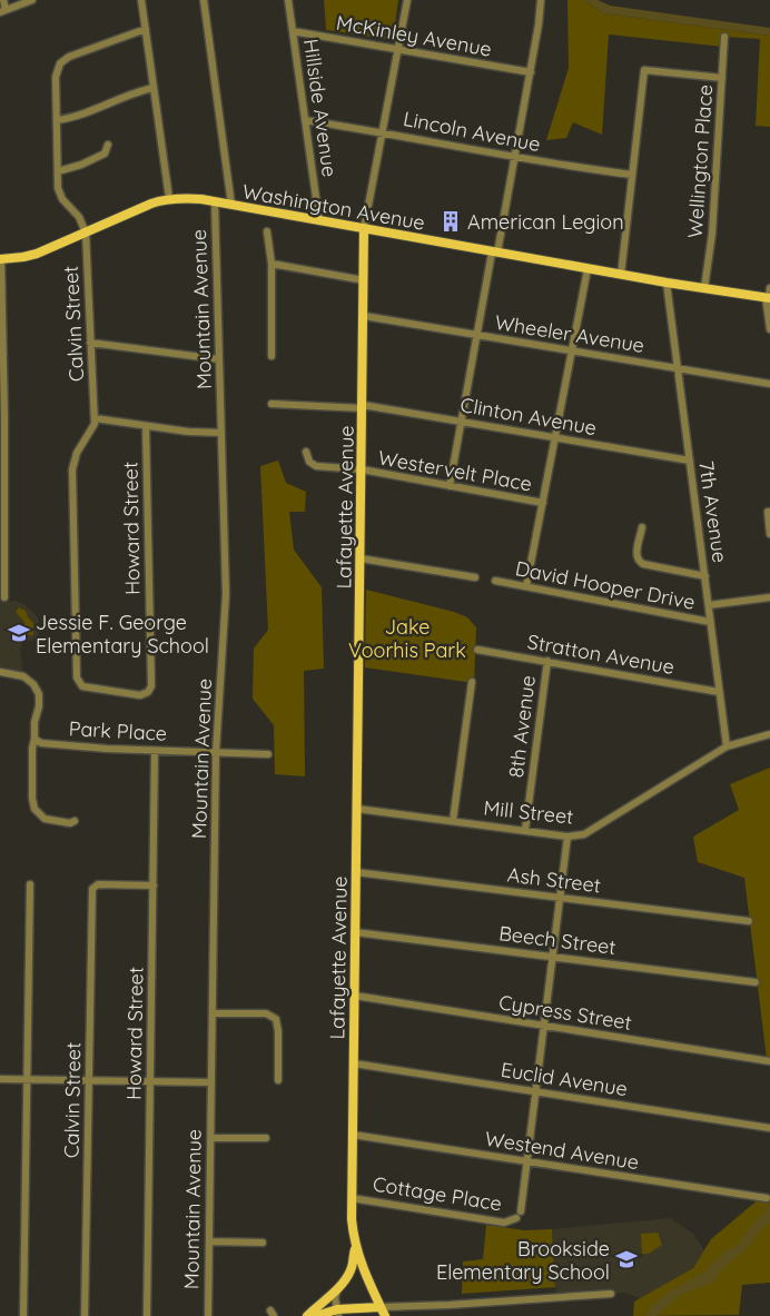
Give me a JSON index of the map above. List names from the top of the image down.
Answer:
{
  "streets": {
    "main road": ["Washington Avenue", "Lafayette Avenue"],
    "street": [
      "McKinley Avenue",
      "Hillside Avenue",
      "Lincoln Avenue",
      "Wellington Place",
      "Mountain Avenue",
      "Calvin Street",
      "Wheeler Avenue",
      "Clinton Avenue",
      "Westervelt Place",
      "7th Avenue",
      "Howard Street",
      "David Hooper Drive",
      "Stratton Avenue",
      "8th Avenue",
      "Park Place",
      "Mill Street",
      "Ash Street",
      "Beech Street",
      "Cypress Street",
      "Euclid Avenue",
      "Westend Avenue",
      "Cottage Place"
    ]
  },
  "crossings": [
    ["McKinley Avenue", "Hillside Avenue"],
    ["McKinley Avenue", "Lafayette Avenue"],
    ["Hillside Avenue", "Lincoln Avenue"],
    ["Hillside Avenue", "Washington Avenue"],
    ["Lincoln Avenue", "Lafayette Avenue"],
    ["Wellington Place", "Washington Avenue"],
    ["Washington Avenue", "Mountain Avenue"],
    ["Washington Avenue", "Calvin Street"],
    ["Washington Avenue", "Lafayette Avenue"],
    ["Washington Avenue", "7th Avenue"],
    ["Mountain Avenue", "Park Place"],
    ["Calvin Street", "Howard Street"],
    ["Wheeler Avenue", "Lafayette Avenue"],
    ["Wheeler Avenue", "7th Avenue"],
    ["Clinton Avenue", "Lafayette Avenue"],
    ["Clinton Avenue", "7th Avenue"],
    ["Westervelt Place", "Lafayette Avenue"],
    ["Lafayette Avenue", "Mill Street"],
    ["Lafayette Avenue", "Ash Street"],
    ["Lafayette Avenue", "Beech Street"],
    ["Lafayette Avenue", "Cypress Street"],
    ["Lafayette Avenue", "Euclid Avenue"],
    ["Lafayette Avenue", "Westend Avenue"],
    ["Lafayette Avenue", "Cottage Place"],
    ["7th Avenue", "David Hooper Drive"],
    ["7th Avenue", "Stratton Avenue"],
    ["7th Avenue", "Mill Street"],
    ["Howard Street", "Park Place"],
    ["Stratton Avenue", "8th Avenue"],
    ["8th Avenue", "Mill Street"]
  ],
  "parks": ["Jake Voorhis Park"],
  "places": {
    "building": ["American Legion"],
    "school or university": ["Jessie F. George Elementary School", "Brookside Elementary School"]
  }
}
